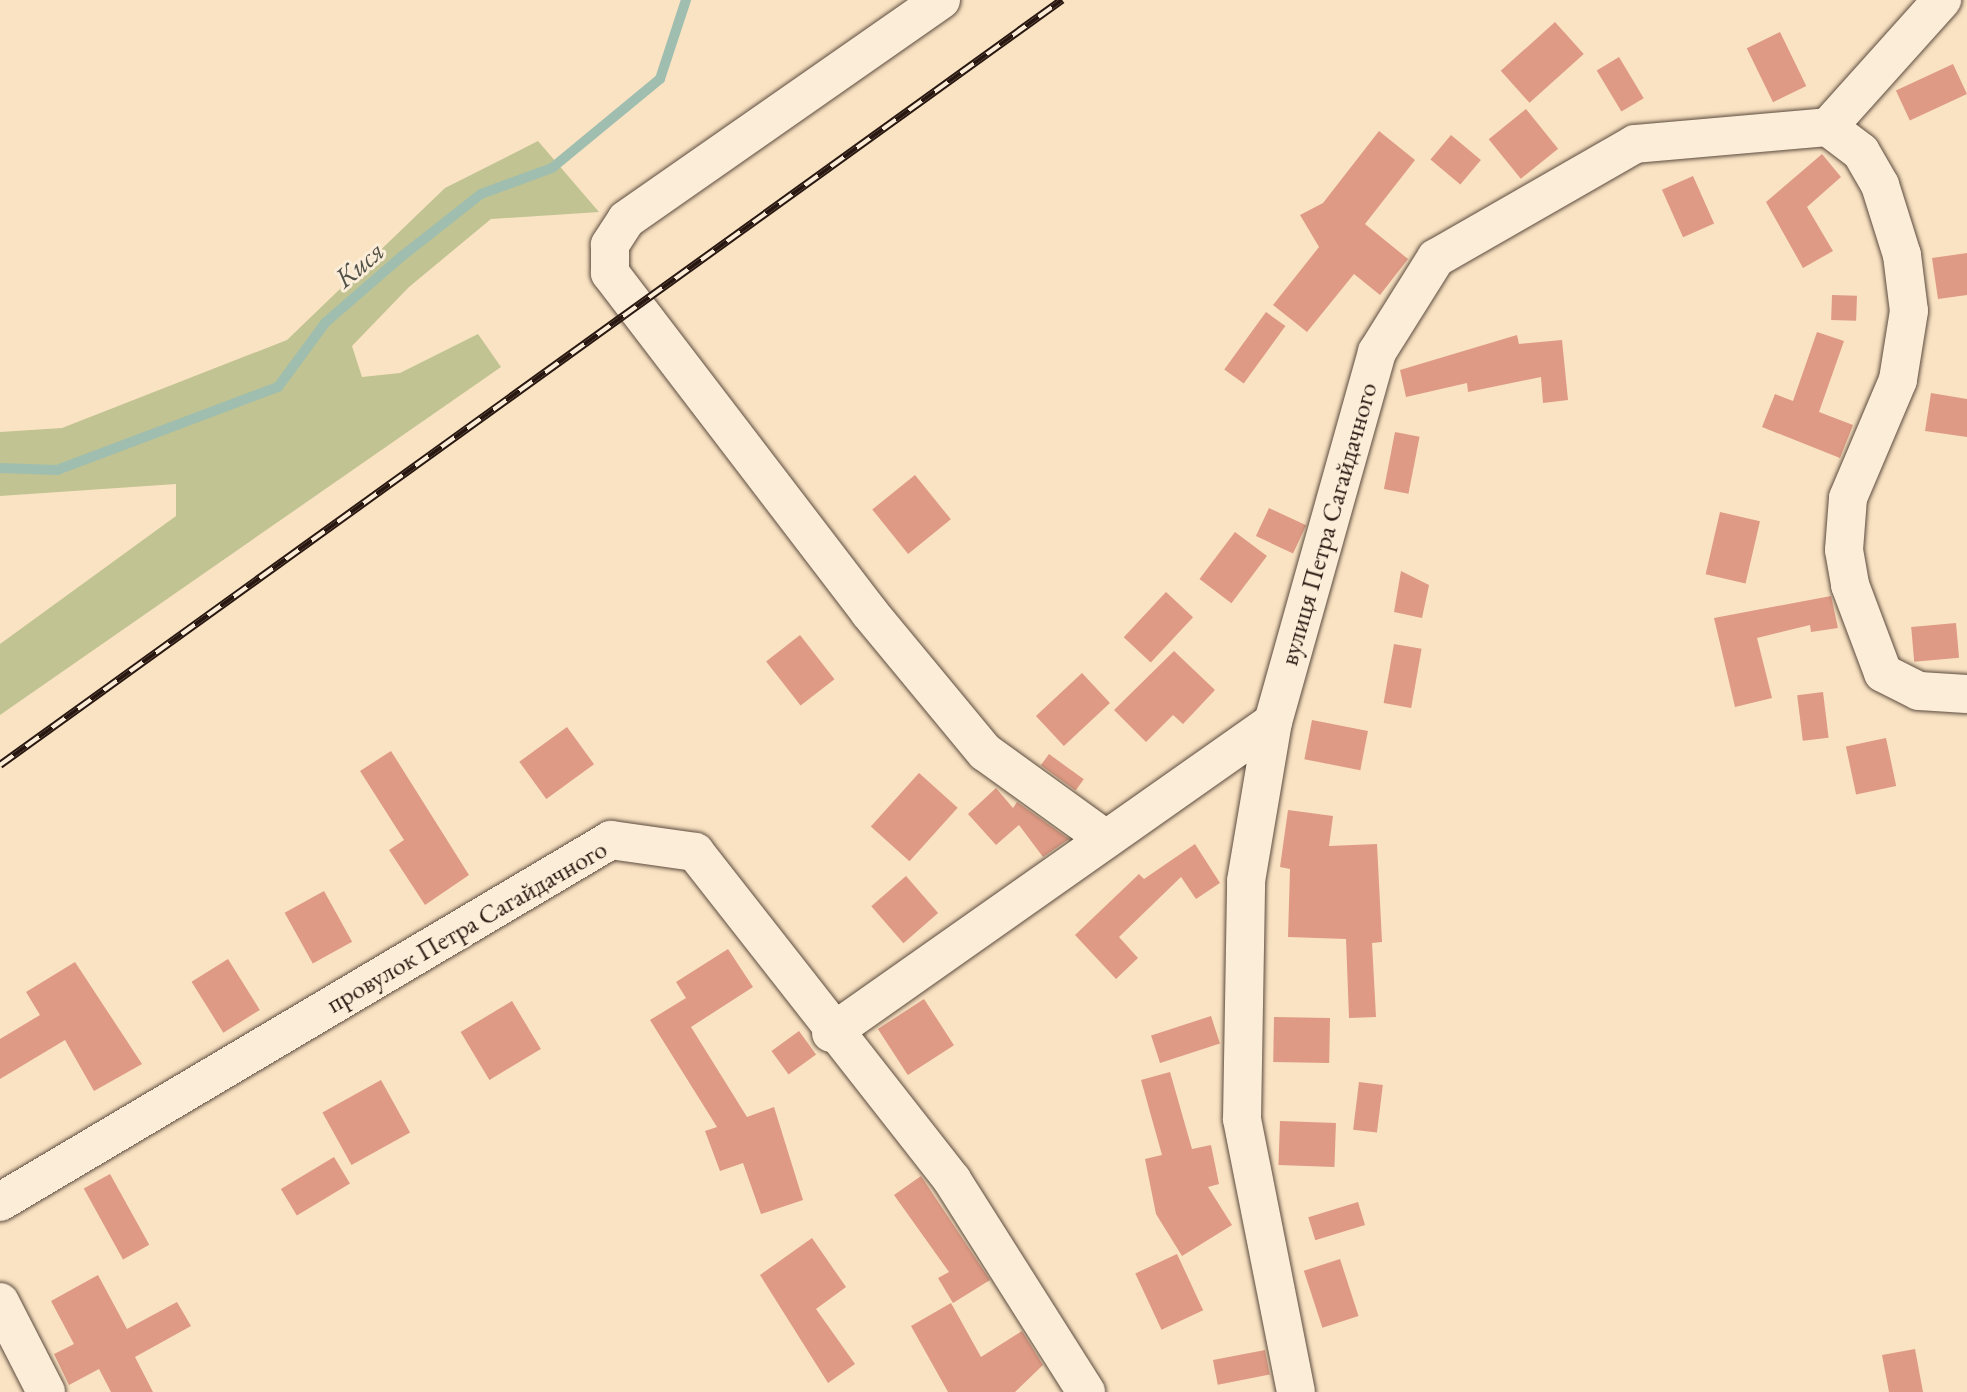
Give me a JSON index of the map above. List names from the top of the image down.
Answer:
{
  "streets": {
    "street": ["вулиця Петра Сагайдачного", "провулок Петра Сагайдачного"]
  },
  "water": ["Кися"]
}
